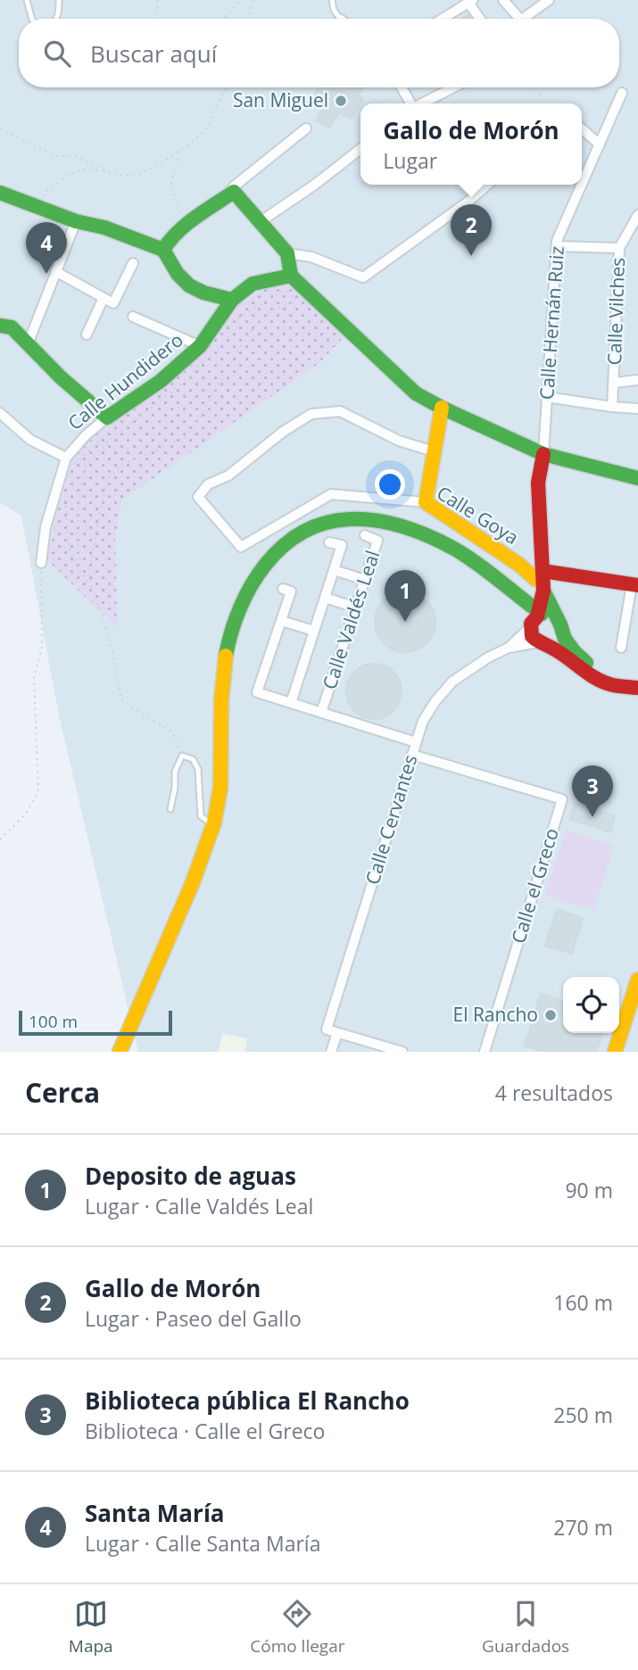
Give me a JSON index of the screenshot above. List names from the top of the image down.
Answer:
{
  "streets": {
    "street": [
      "Calle Vilches",
      "Calle Hernán Ruiz",
      "Calle Hundidero",
      "Calle Goya",
      "Calle Valdés Leal",
      "Calle Cervantes",
      "Calle el Greco"
    ]
  },
  "crossings": [
    ["Calle Cervantes", "Calle el Greco"]
  ],
  "places": ["San Miguel", "El Rancho"],
  "scale_bar": "100 m",
  "page": {
    "search": "Buscar aquí",
    "popup": ["Gallo de Morón", "Lugar"],
    "pins": [
      "2",
      "4",
      "1",
      "3"
    ],
    "scale": "100 m",
    "heading": ["Cerca", "4 resultados"],
    "list": [
      {
        "mark": "1",
        "name": "Deposito de aguas",
        "note": "Lugar · Calle Valdés Leal",
        "value": "90 m"
      },
      {
        "mark": "2",
        "name": "Gallo de Morón",
        "note": "Lugar · Paseo del Gallo",
        "value": "160 m"
      },
      {
        "mark": "3",
        "name": "Biblioteca pública El Rancho",
        "note": "Biblioteca · Calle el Greco",
        "value": "250 m"
      },
      {
        "mark": "4",
        "name": "Santa María",
        "note": "Lugar · Calle Santa María",
        "value": "270 m"
      }
    ],
    "nav": ["Mapa", "Cómo llegar", "Guardados"]
  }
}
